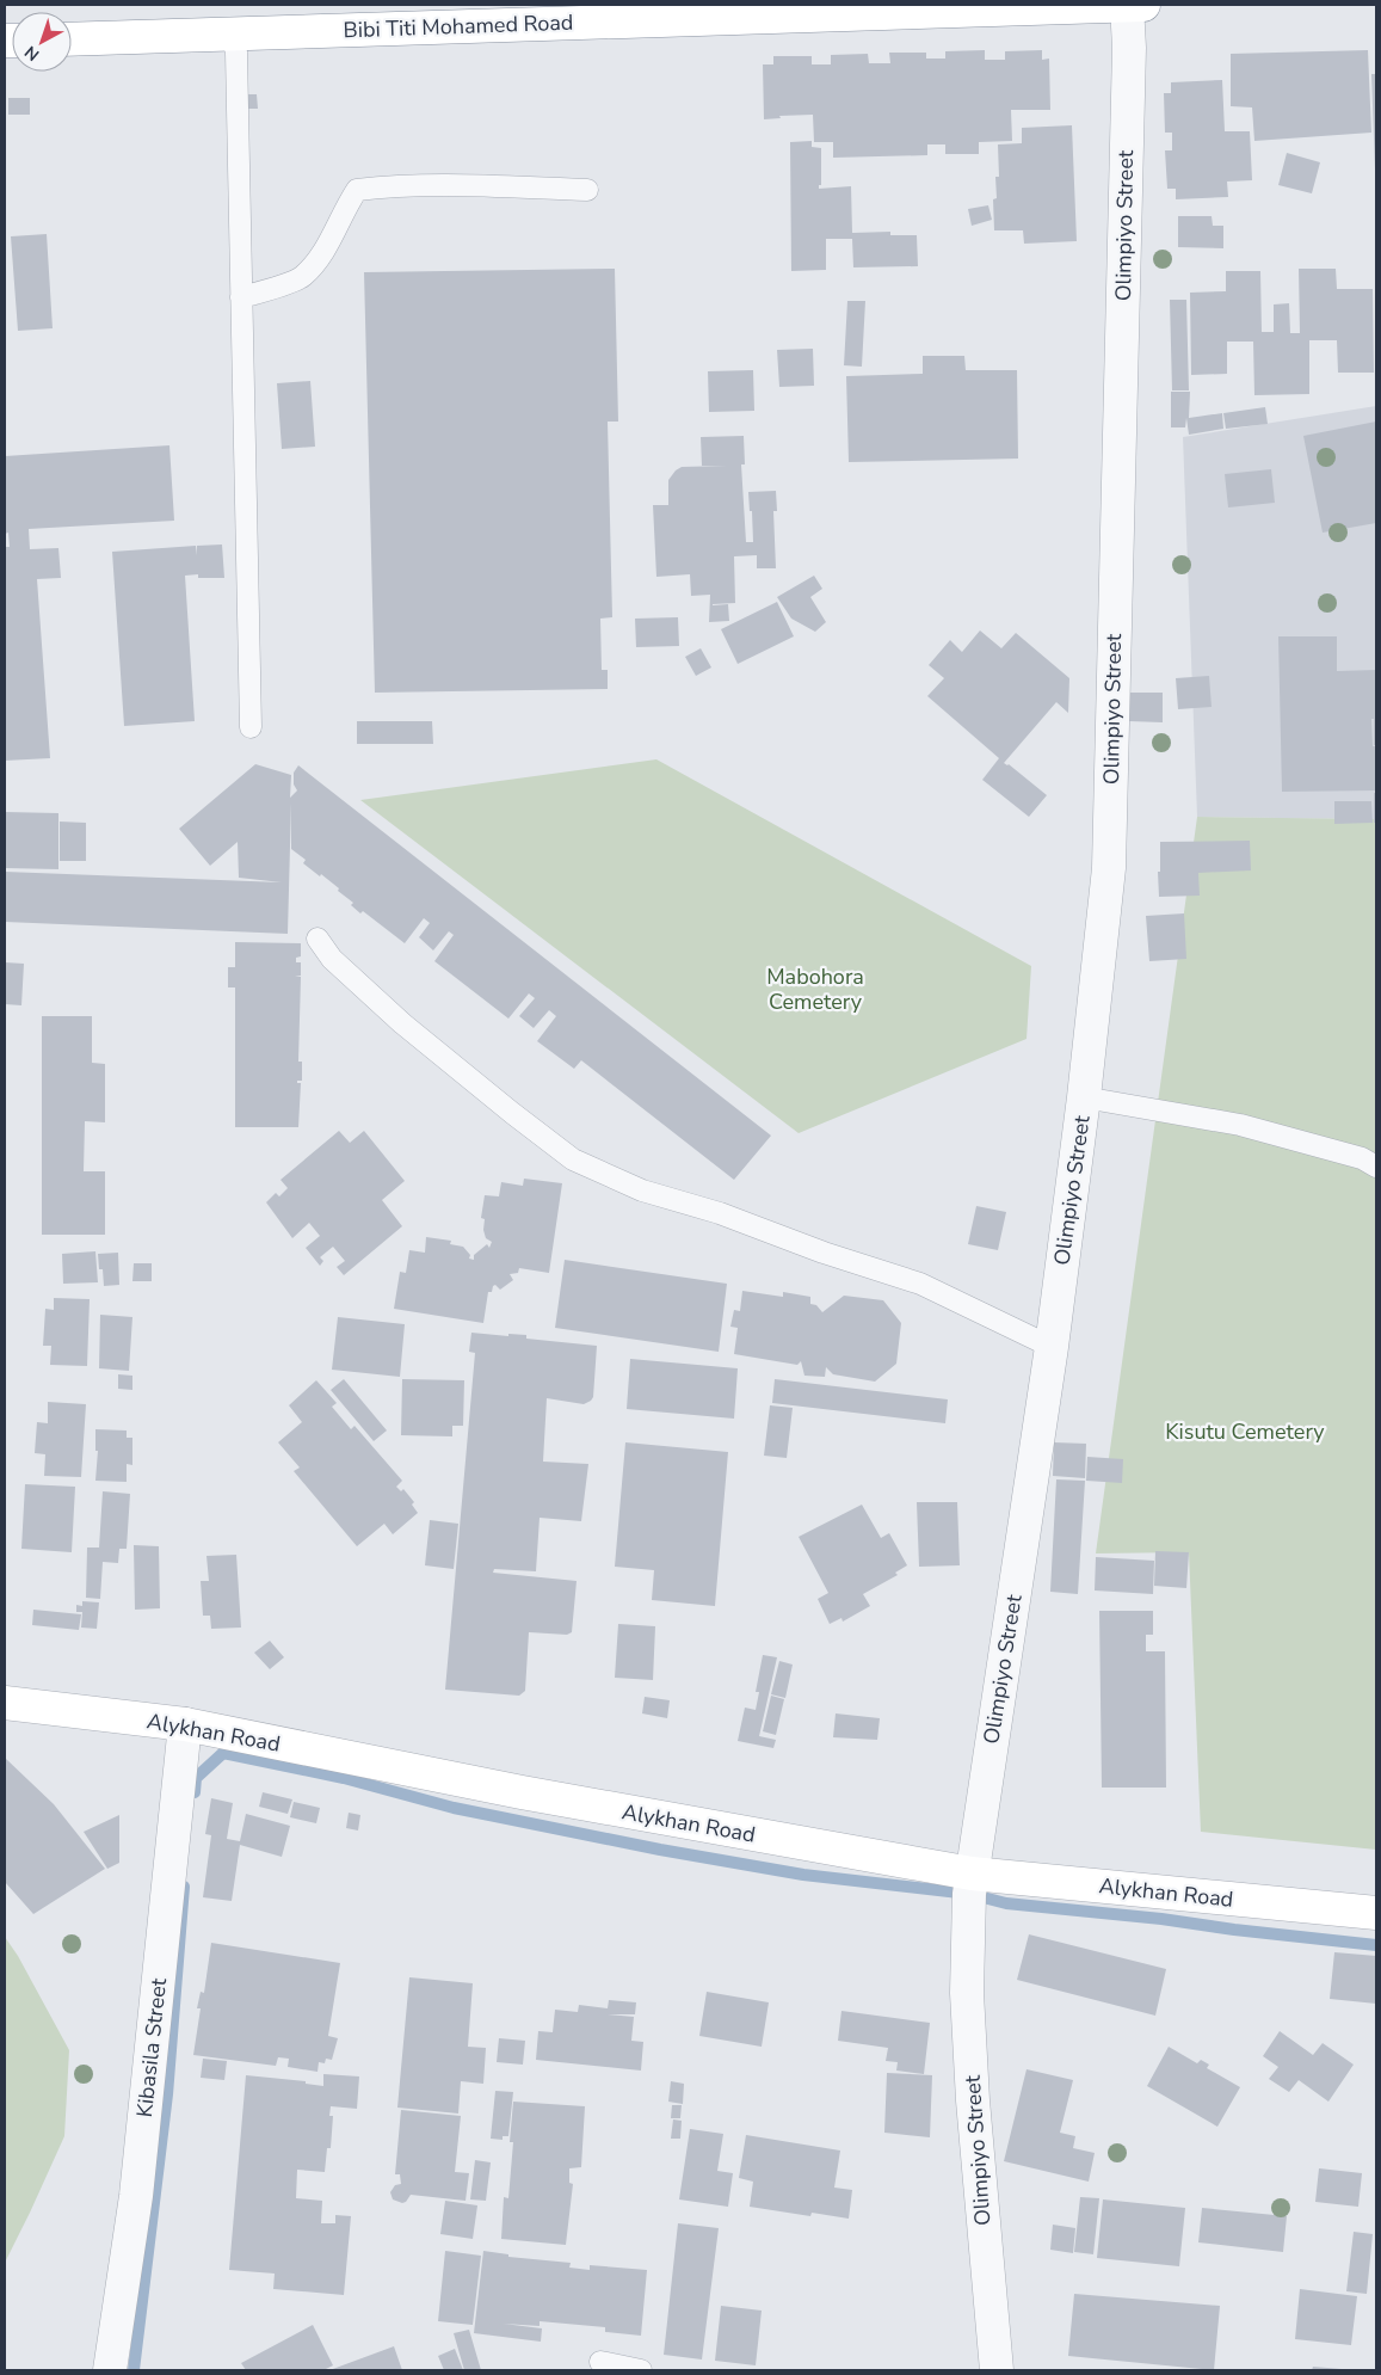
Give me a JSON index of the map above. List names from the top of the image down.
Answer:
{
  "streets": {
    "main road": ["Bibi Titi Mohamed Road", "Alykhan Road"],
    "street": ["Olimpiyo Street", "Kibasila Street"]
  },
  "crossings": [
    ["Bibi Titi Mohamed Road", "Olimpiyo Street"],
    ["Olimpiyo Street", "Alykhan Road"],
    ["Alykhan Road", "Kibasila Street"]
  ],
  "parks": ["Mabohora Cemetery", "Kisutu Cemetery"],
  "north": "bottom left"
}
